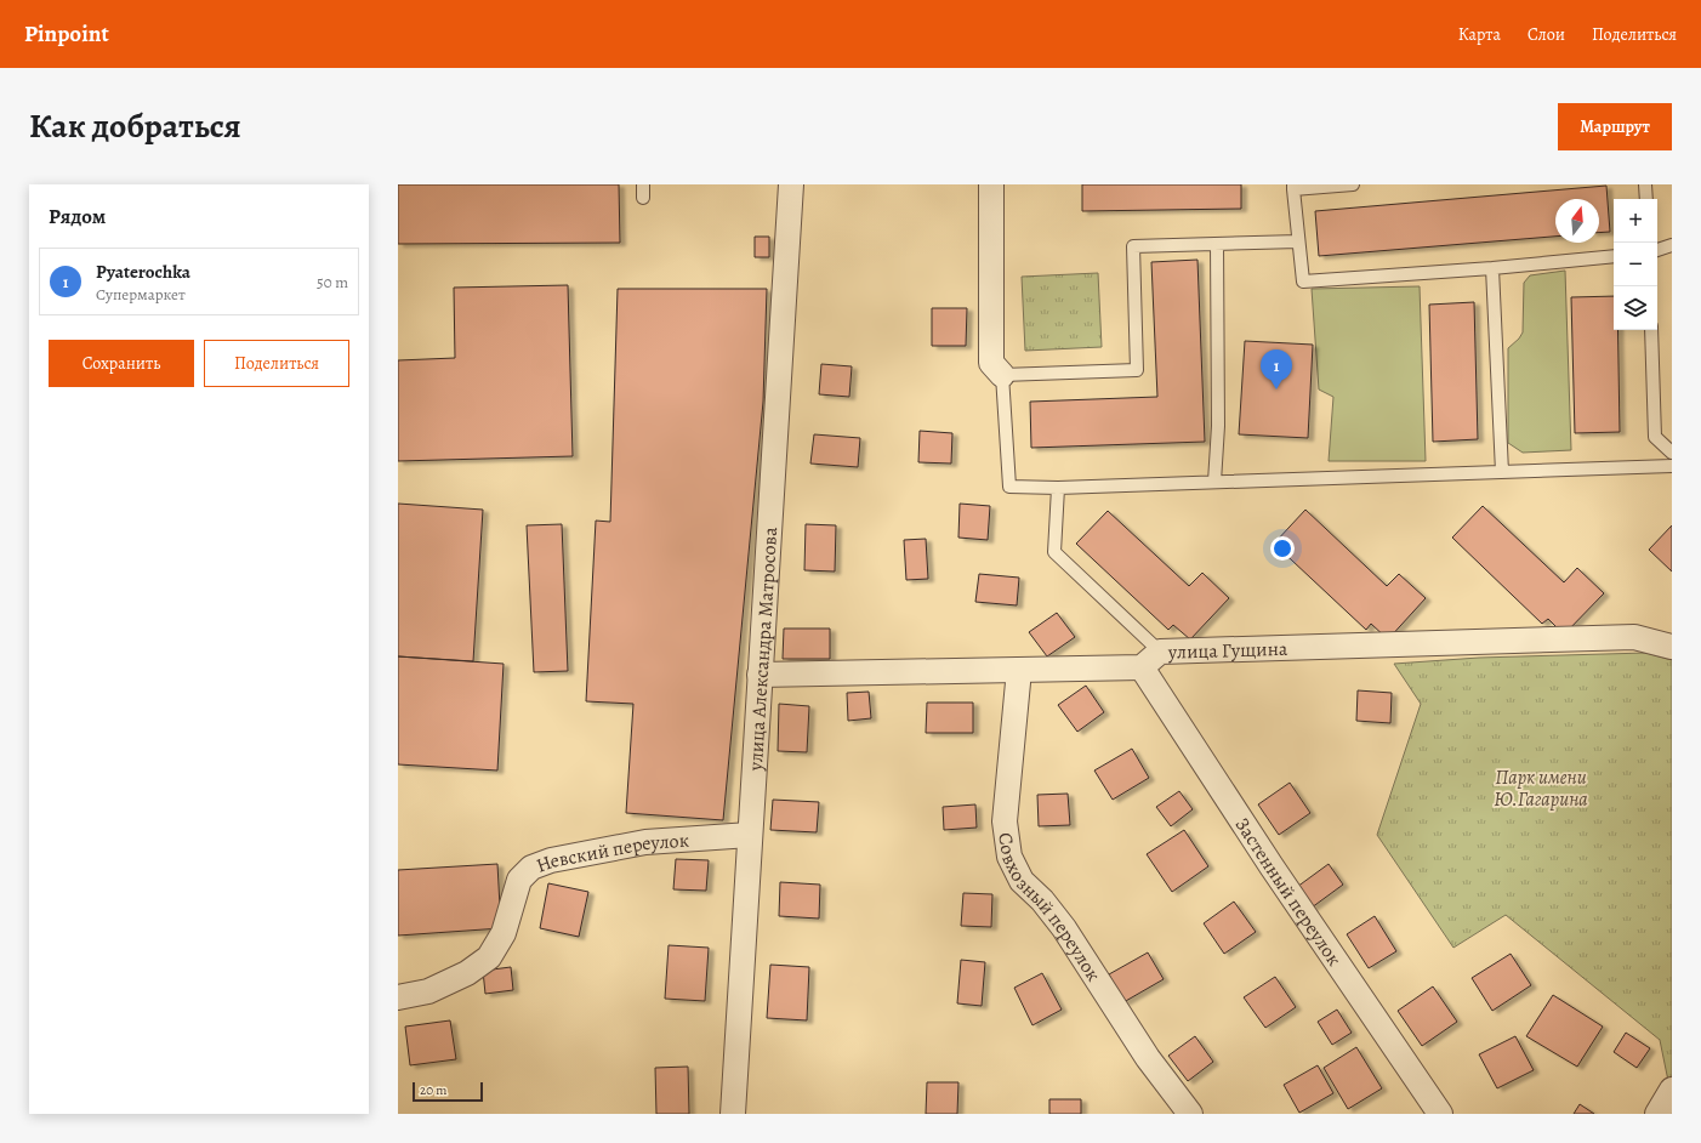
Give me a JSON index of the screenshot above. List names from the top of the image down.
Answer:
{
  "streets": {
    "street": [
      "улица Александра Матросова",
      "улица Гущина",
      "Невский переулок",
      "Застенный переулок",
      "Совхозный переулок"
    ]
  },
  "crossings": [
    ["улица Александра Матросова", "улица Гущина"],
    ["улица Александра Матросова", "Невский переулок"],
    ["улица Гущина", "Застенный переулок"],
    ["улица Гущина", "Совхозный переулок"]
  ],
  "parks": ["Парк имени Ю.Гагарина"],
  "scale_bar": "20 m",
  "north": "top",
  "page": {
    "header": "Pinpoint",
    "nav": ["Карта", "Слои", "Поделиться"],
    "title": "Как добраться",
    "buttons": [
      "Маршрут",
      ["Сохранить", "Поделиться"]
    ],
    "heading": "Рядом",
    "map_buttons": ["+", "−"],
    "list": [
      {
        "mark": "1",
        "name": "Pyaterochka",
        "note": "Супермаркет",
        "value": "50 m"
      }
    ],
    "pins": "1",
    "scale": "20 m"
  }
}
